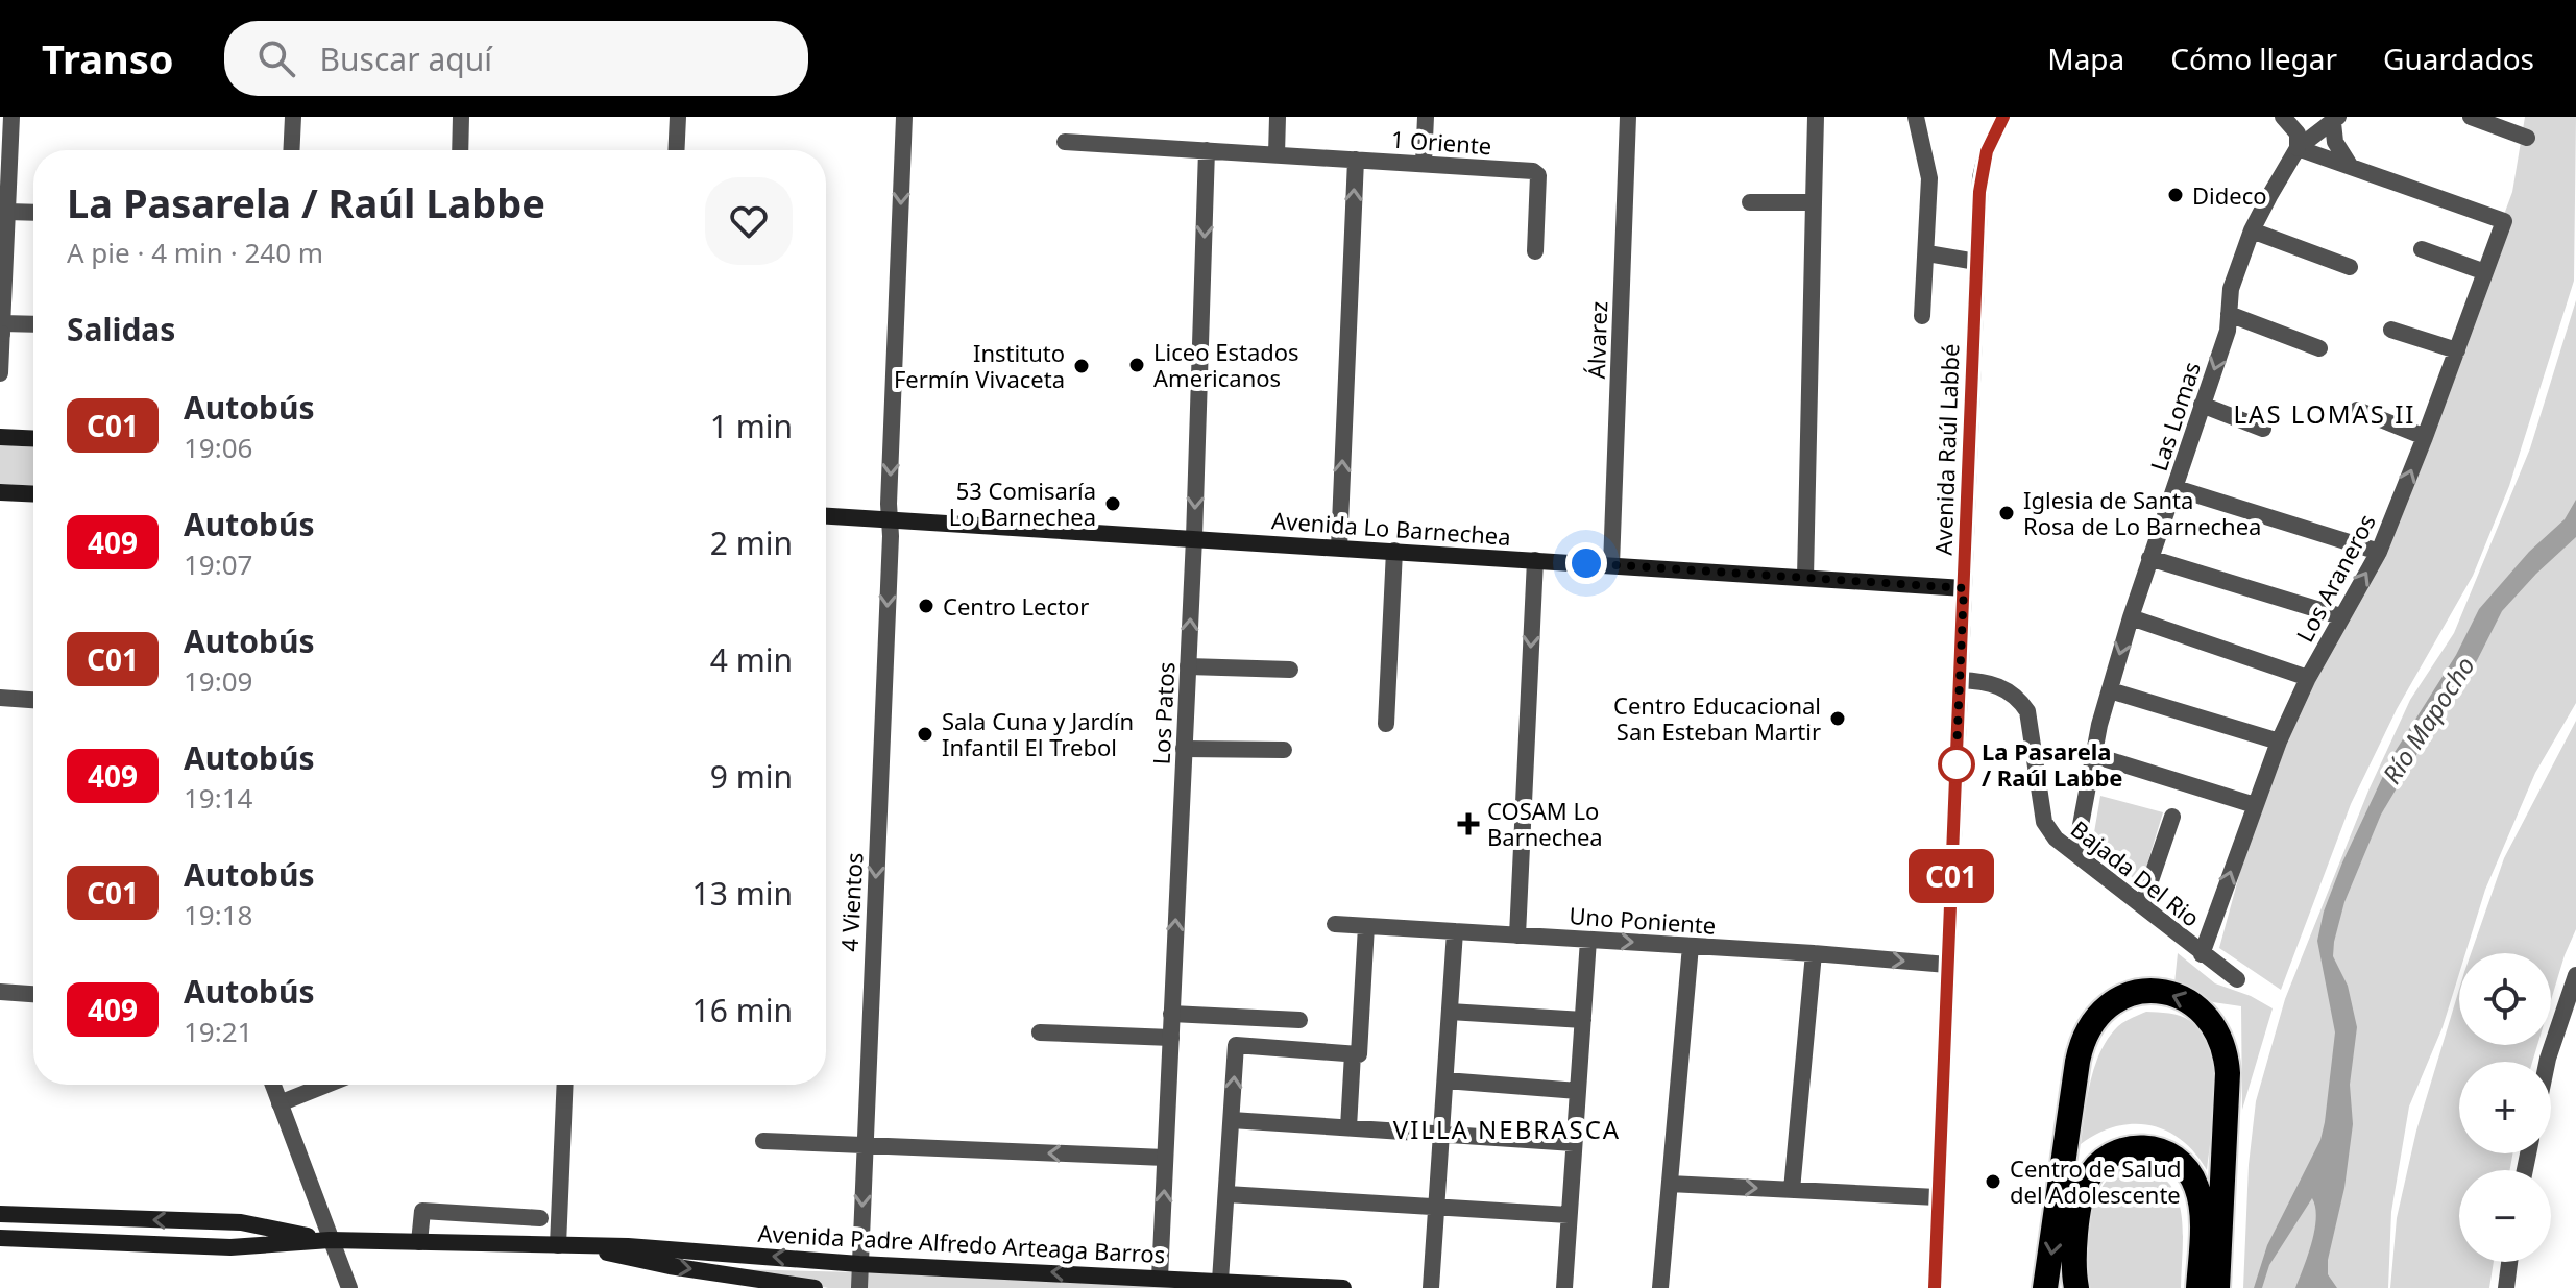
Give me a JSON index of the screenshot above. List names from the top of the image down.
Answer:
{
  "streets": {
    "main road": ["Avenida Raúl Labbé", "Avenida Lo Barnechea", "Avenida Padre Alfredo Arteaga Barros"],
    "street": [
      "1 Oriente",
      "Álvarez",
      "Las Lomas",
      "Los Araneros",
      "Los Patos",
      "Bajada Del Rio",
      "4 Vientos",
      "Uno Poniente"
    ]
  },
  "crossings": [
    ["1 Oriente", "Los Patos"],
    ["Álvarez", "Avenida Lo Barnechea"],
    ["Las Lomas", "Bajada Del Rio"],
    ["Avenida Raúl Labbé", "Avenida Lo Barnechea"],
    ["Avenida Raúl Labbé", "Bajada Del Rio"],
    ["Avenida Raúl Labbé", "Uno Poniente"],
    ["Avenida Lo Barnechea", "Los Patos"],
    ["Avenida Lo Barnechea", "4 Vientos"],
    ["Los Araneros", "Bajada Del Rio"],
    ["Los Patos", "Avenida Padre Alfredo Arteaga Barros"],
    ["4 Vientos", "Avenida Padre Alfredo Arteaga Barros"]
  ],
  "one_way": ["Los Araneros", "4 Vientos", "Uno Poniente"],
  "districts": ["LAS LOMAS II", "VILLA NEBRASCA"],
  "water": ["Río Mapocho"],
  "places": {
    "other": [
      "Dideco",
      "Liceo Estados Americanos",
      "Instituto Fermín Vivaceta",
      "53 Comisaría Lo Barnechea",
      "Iglesia de Santa Rosa de Lo Barnechea",
      "Centro Lector",
      "Centro Educacional San Esteban Martir",
      "Sala Cuna y Jardín Infantil El Trebol",
      "La Pasarela / Raúl Labbe",
      "Centro de Salud del Adolescente"
    ],
    "health": ["COSAM Lo Barnechea"]
  },
  "lines": ["bus line C01"],
  "page": {
    "header": "Transo",
    "search": "Buscar aquí",
    "nav": ["Mapa", "Cómo llegar", "Guardados"],
    "on_map": "C01",
    "heading": [
      ["La Pasarela / Raúl Labbe", "A pie · 4 min · 240 m"],
      "Salidas"
    ],
    "list": [
      {
        "mark": "C01",
        "name": "Autobús",
        "note": "19:06",
        "value": "1 min"
      },
      {
        "mark": "409",
        "name": "Autobús",
        "note": "19:07",
        "value": "2 min"
      },
      {
        "mark": "C01",
        "name": "Autobús",
        "note": "19:09",
        "value": "4 min"
      },
      {
        "mark": "409",
        "name": "Autobús",
        "note": "19:14",
        "value": "9 min"
      },
      {
        "mark": "C01",
        "name": "Autobús",
        "note": "19:18",
        "value": "13 min"
      },
      {
        "mark": "409",
        "name": "Autobús",
        "note": "19:21",
        "value": "16 min"
      }
    ],
    "map_buttons": ["+", "−"]
  }
}
